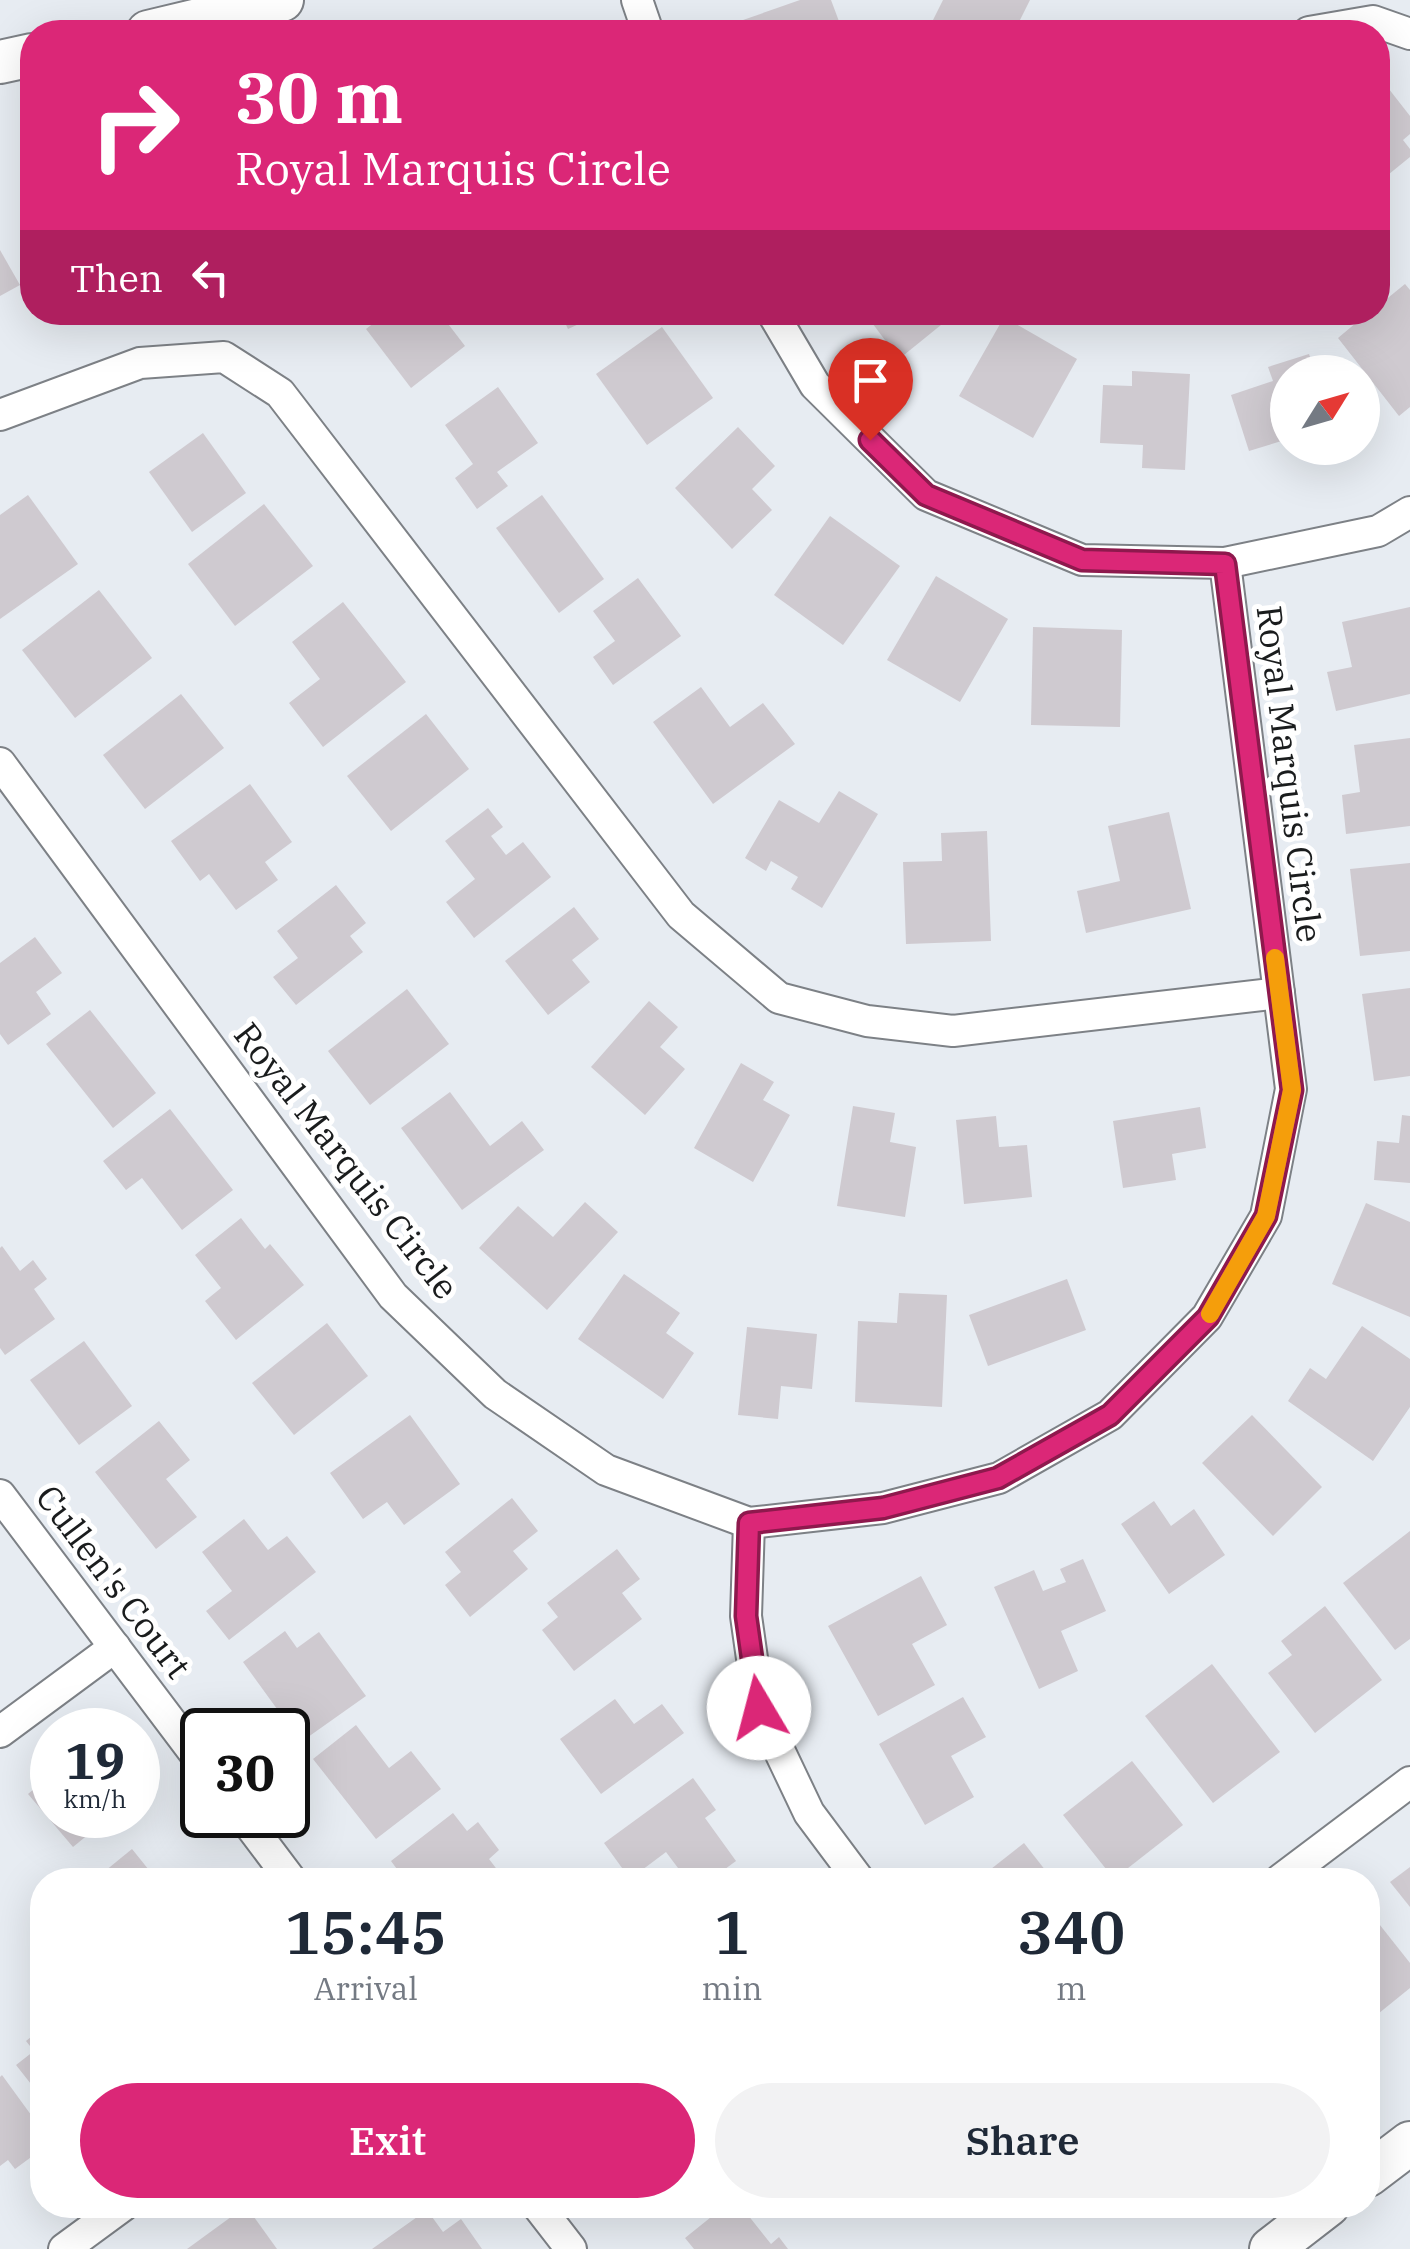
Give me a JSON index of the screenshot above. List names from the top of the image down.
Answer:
{
  "streets": {
    "street": ["Royal Marquis Circle", "Cullen's Court"]
  },
  "north": "top right",
  "page": {
    "turn": ["30 m", "Royal Marquis Circle"],
    "then": "Then",
    "speed": "19 km/h",
    "limit": "30",
    "eta": [
      "15:45",
      "Arrival",
      "1",
      "min",
      "340",
      "m"
    ],
    "buttons": ["Exit", "Share"]
  }
}
